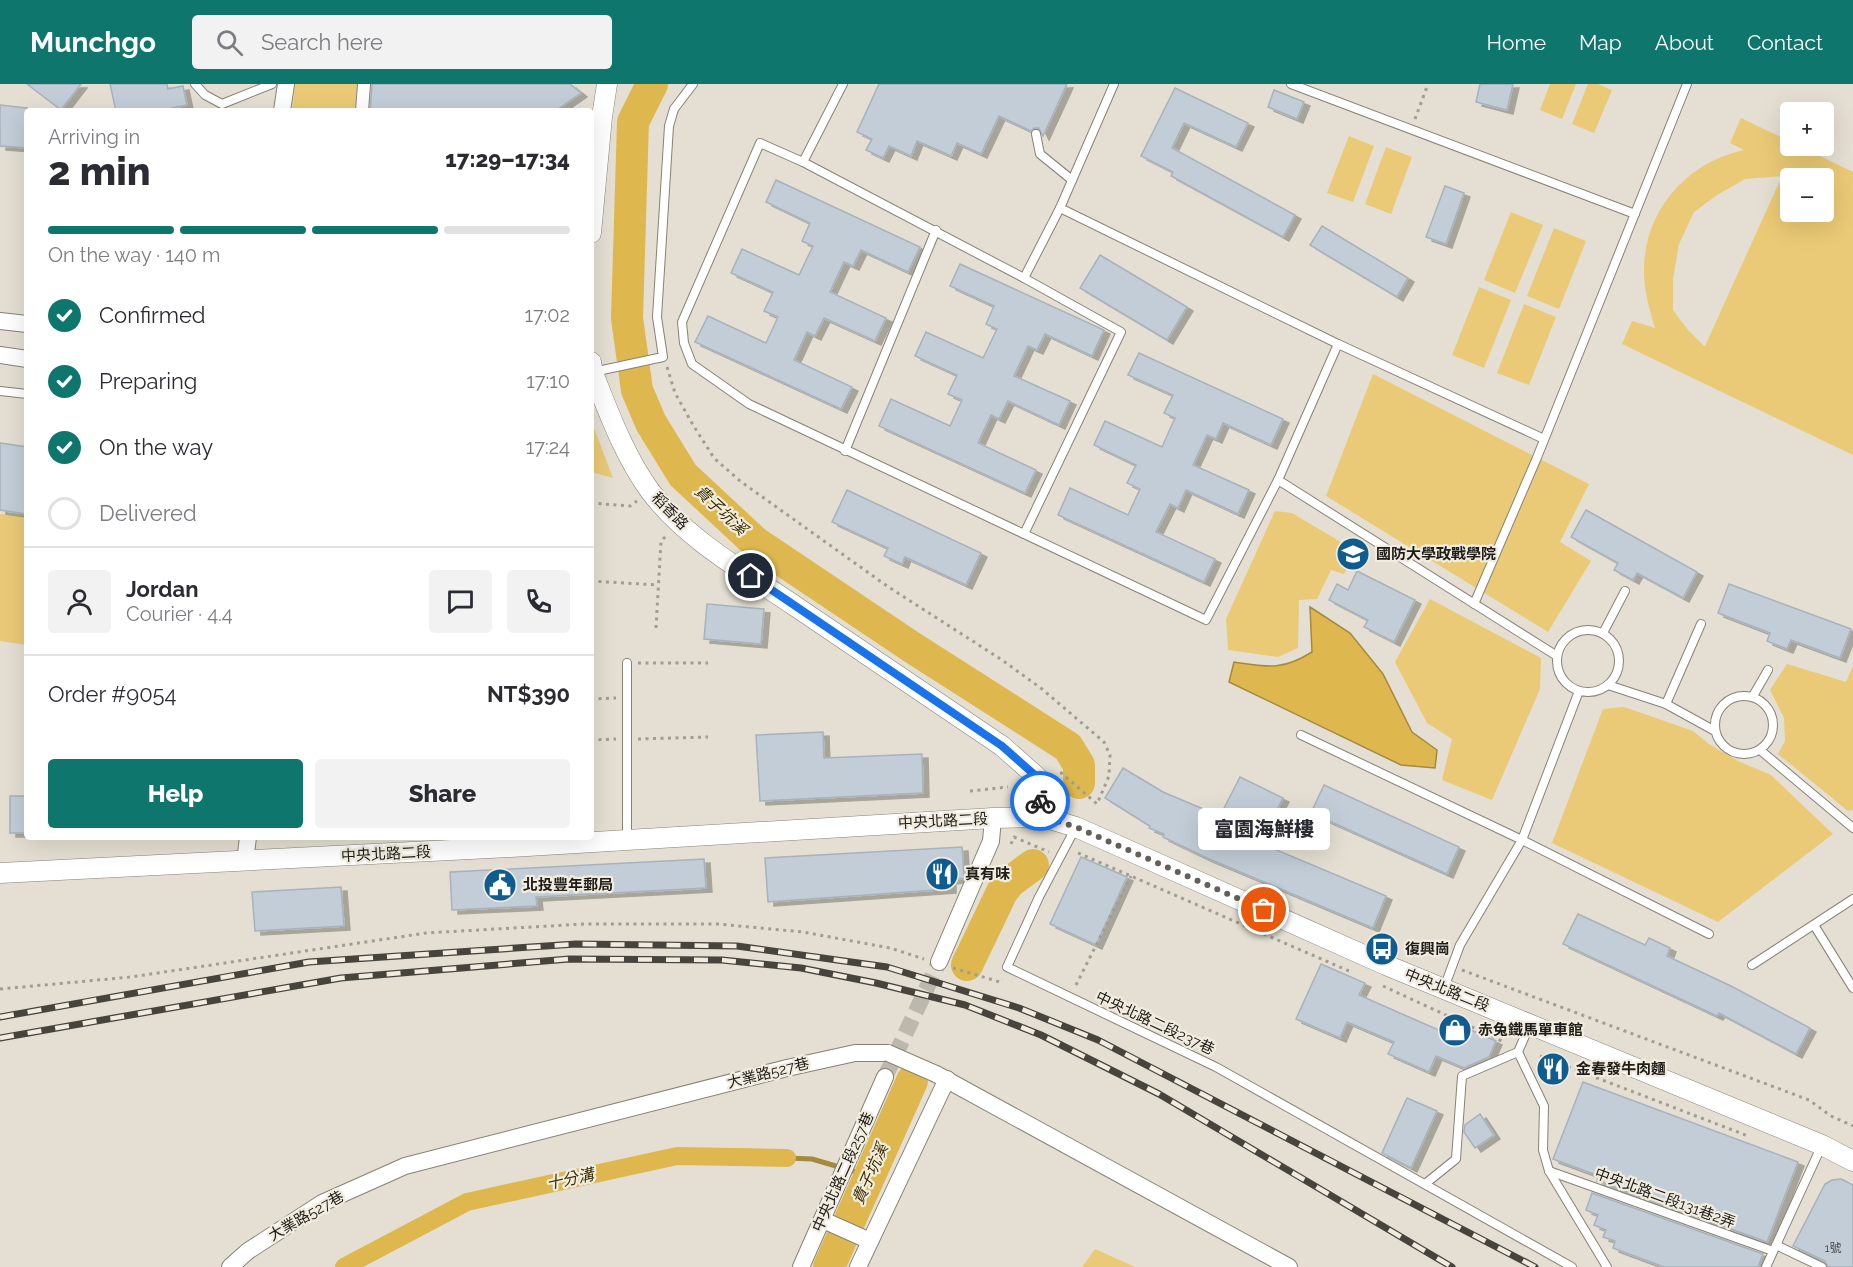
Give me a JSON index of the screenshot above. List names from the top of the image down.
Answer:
{
  "streets": {
    "street": [
      "稻香路",
      "中央北路二段",
      "大業路527巷",
      "中央北路二段257巷"
    ],
    "lane": ["中央北路二段237巷", "中央北路二段131巷2弄"]
  },
  "crossings": [
    ["稻香路", "中央北路二段"]
  ],
  "water": ["貴子坑溪", "十分溝"],
  "places": {
    "school or university": ["國防大學政戰學院"],
    "restaurant": ["真有味", "金春發牛肉麵"],
    "public building": ["北投豐年郵局"],
    "other": ["富園海鮮樓"],
    "bus stop": ["復興崗"],
    "shop": ["赤兔鐵馬單車館"]
  },
  "house_numbers": ["1號"],
  "page": {
    "header": "Munchgo",
    "search": "Search here",
    "nav": [
      "Home",
      "Map",
      "About",
      "Contact"
    ],
    "map_buttons": ["+", "−"],
    "heading": ["2 min", "Arriving in", "17:29–17:34"],
    "panel": [
      "Jordan",
      "Courier · 4.4",
      "Order #9054",
      "NT$390"
    ],
    "bar": "On the way · 140 m",
    "list": [
      ["Confirmed", "17:02"],
      ["Preparing", "17:10"],
      ["On the way", "17:24"],
      "Delivered"
    ],
    "buttons": ["Help", "Share"],
    "bubble": "富園海鮮樓"
  }
}
